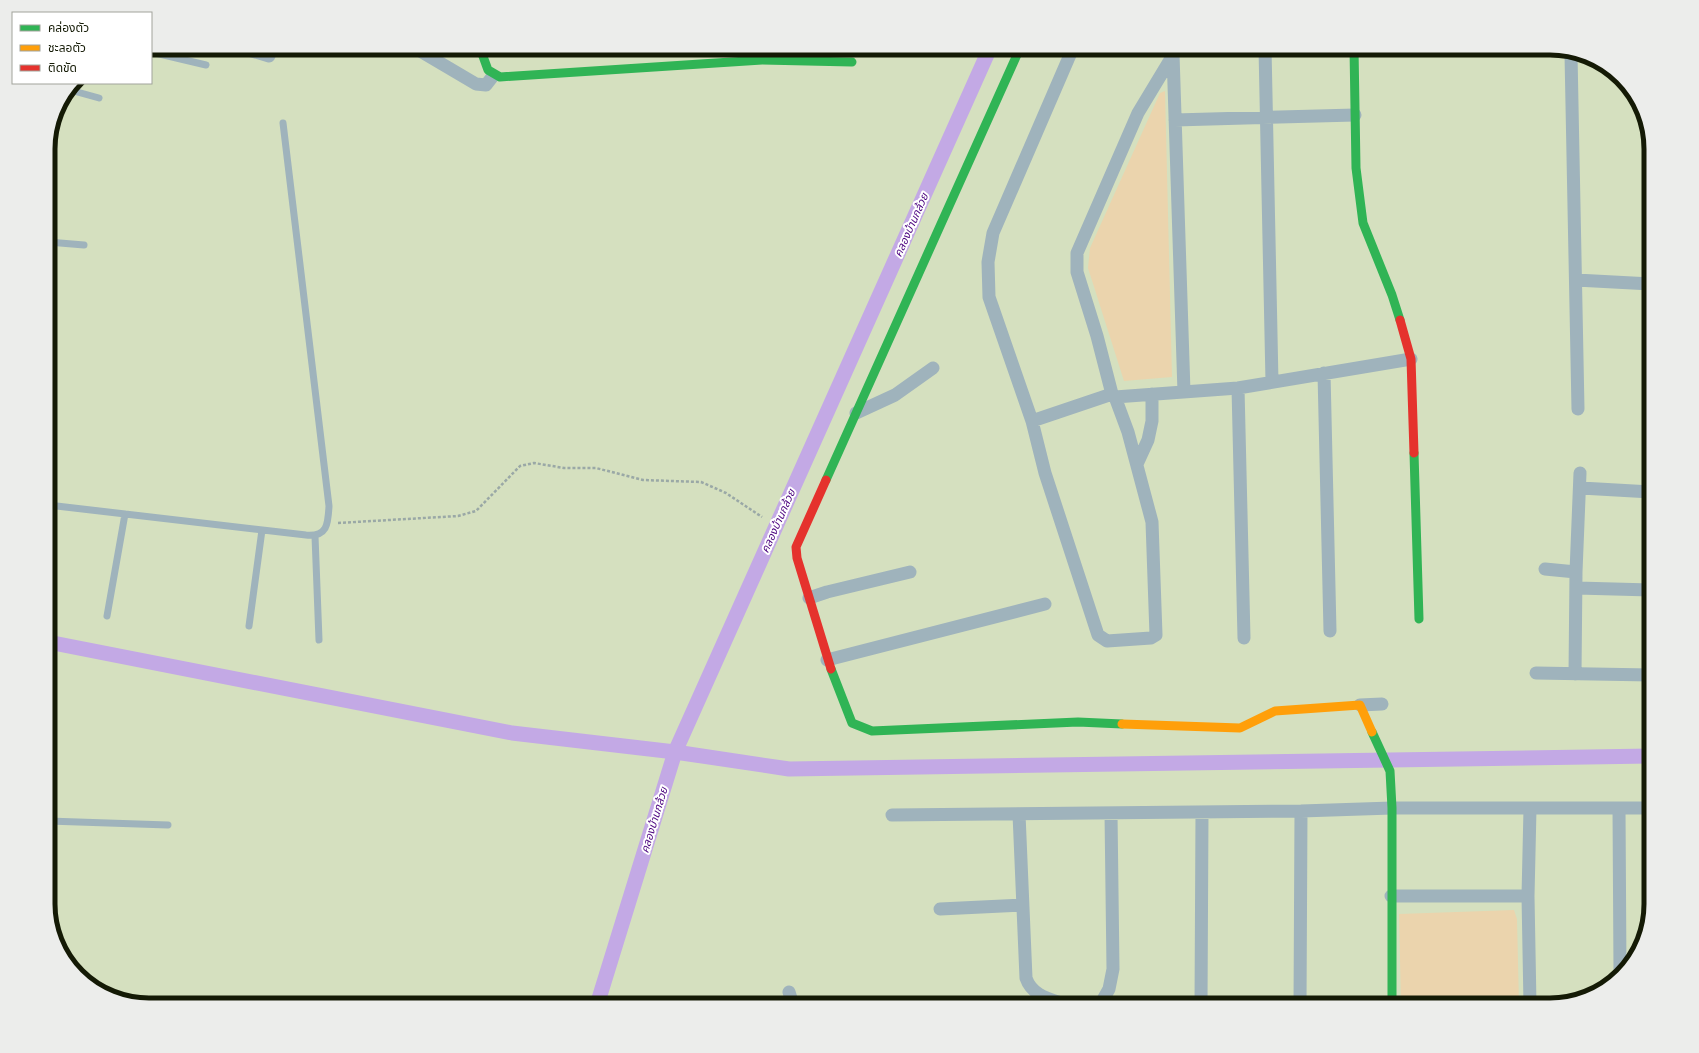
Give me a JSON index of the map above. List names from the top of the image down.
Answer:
{
  "water": ["คลองบ้านกล้วย"],
  "legend": ["คล่องตัว", "ชะลอตัว", "ติดขัด"]
}
